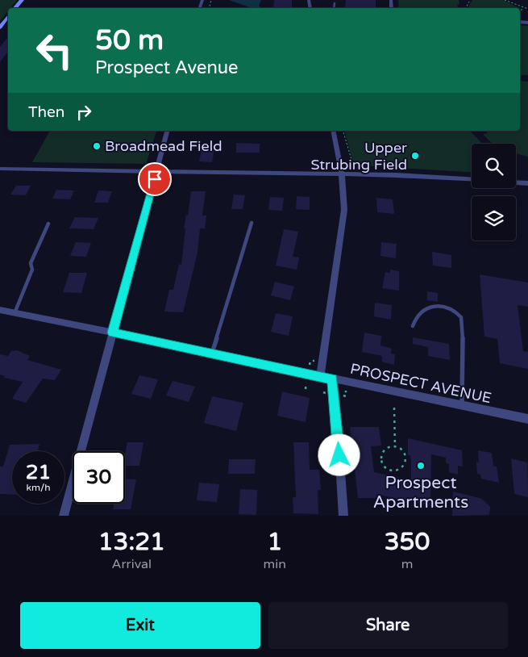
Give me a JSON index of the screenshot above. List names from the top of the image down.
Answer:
{
  "streets": {
    "street": ["PROSPECT AVENUE"]
  },
  "places": ["Broadmead Field", "Upper Strubing Field", "Prospect Apartments"],
  "page": {
    "turn": ["50 m", "Prospect Avenue"],
    "then": "Then",
    "speed": "21 km/h",
    "limit": "30",
    "eta": [
      "13:21",
      "Arrival",
      "1",
      "min",
      "350",
      "m"
    ],
    "buttons": ["Exit", "Share"]
  }
}
